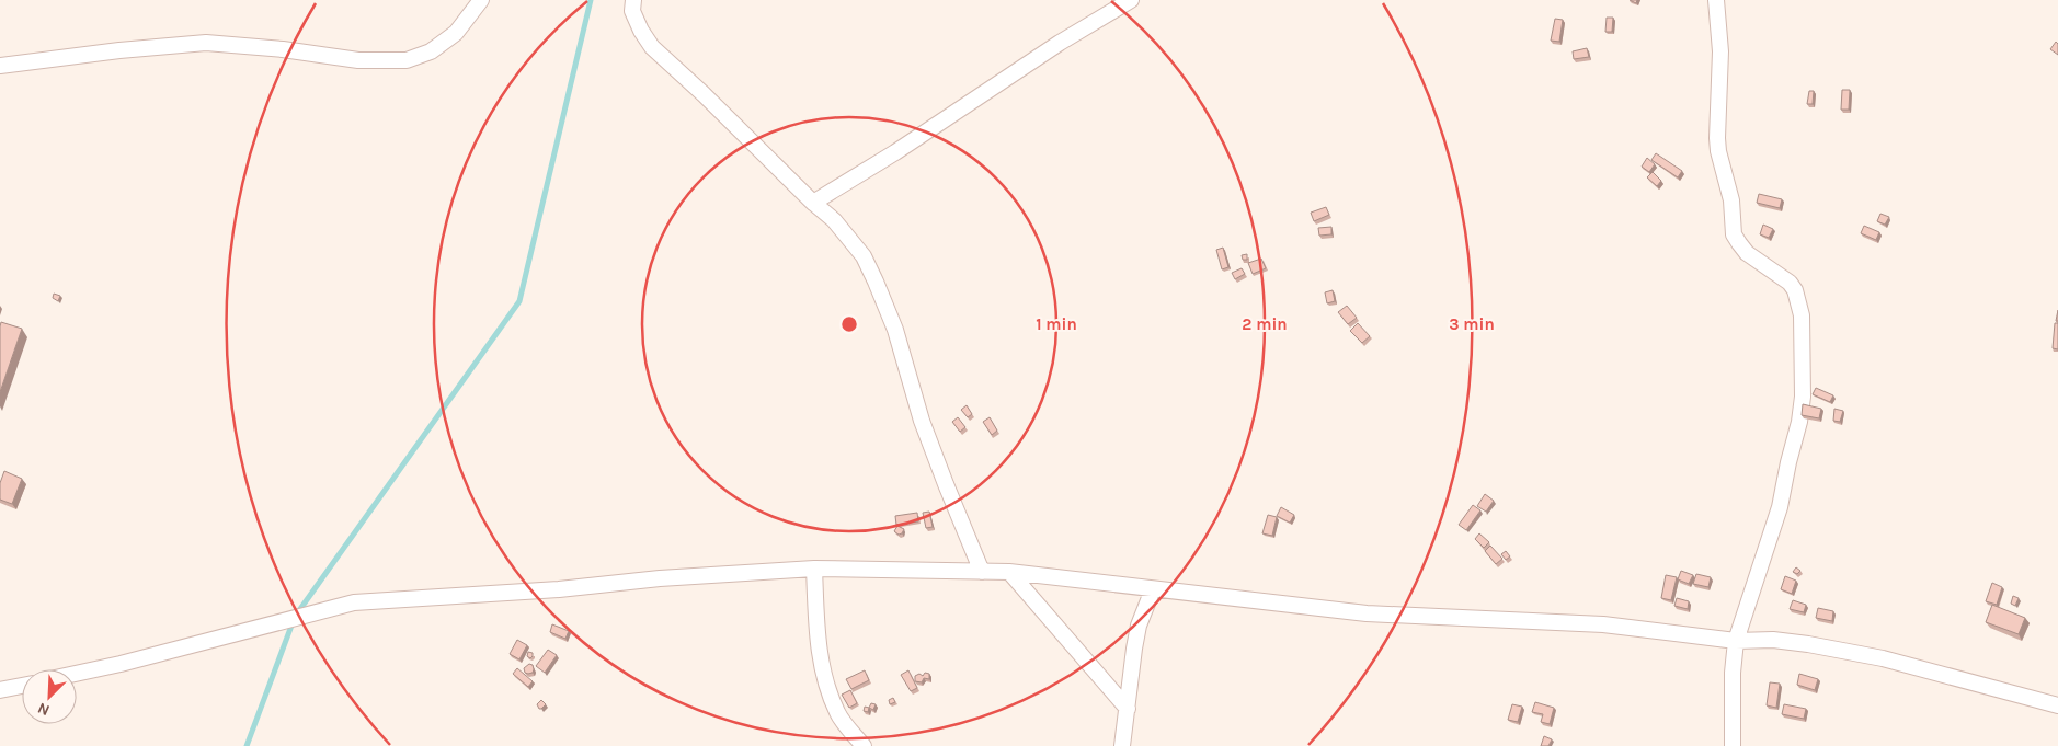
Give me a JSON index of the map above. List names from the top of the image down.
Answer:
{
  "north": "bottom left",
  "rings": ["1 min", "2 min", "3 min"]
}
